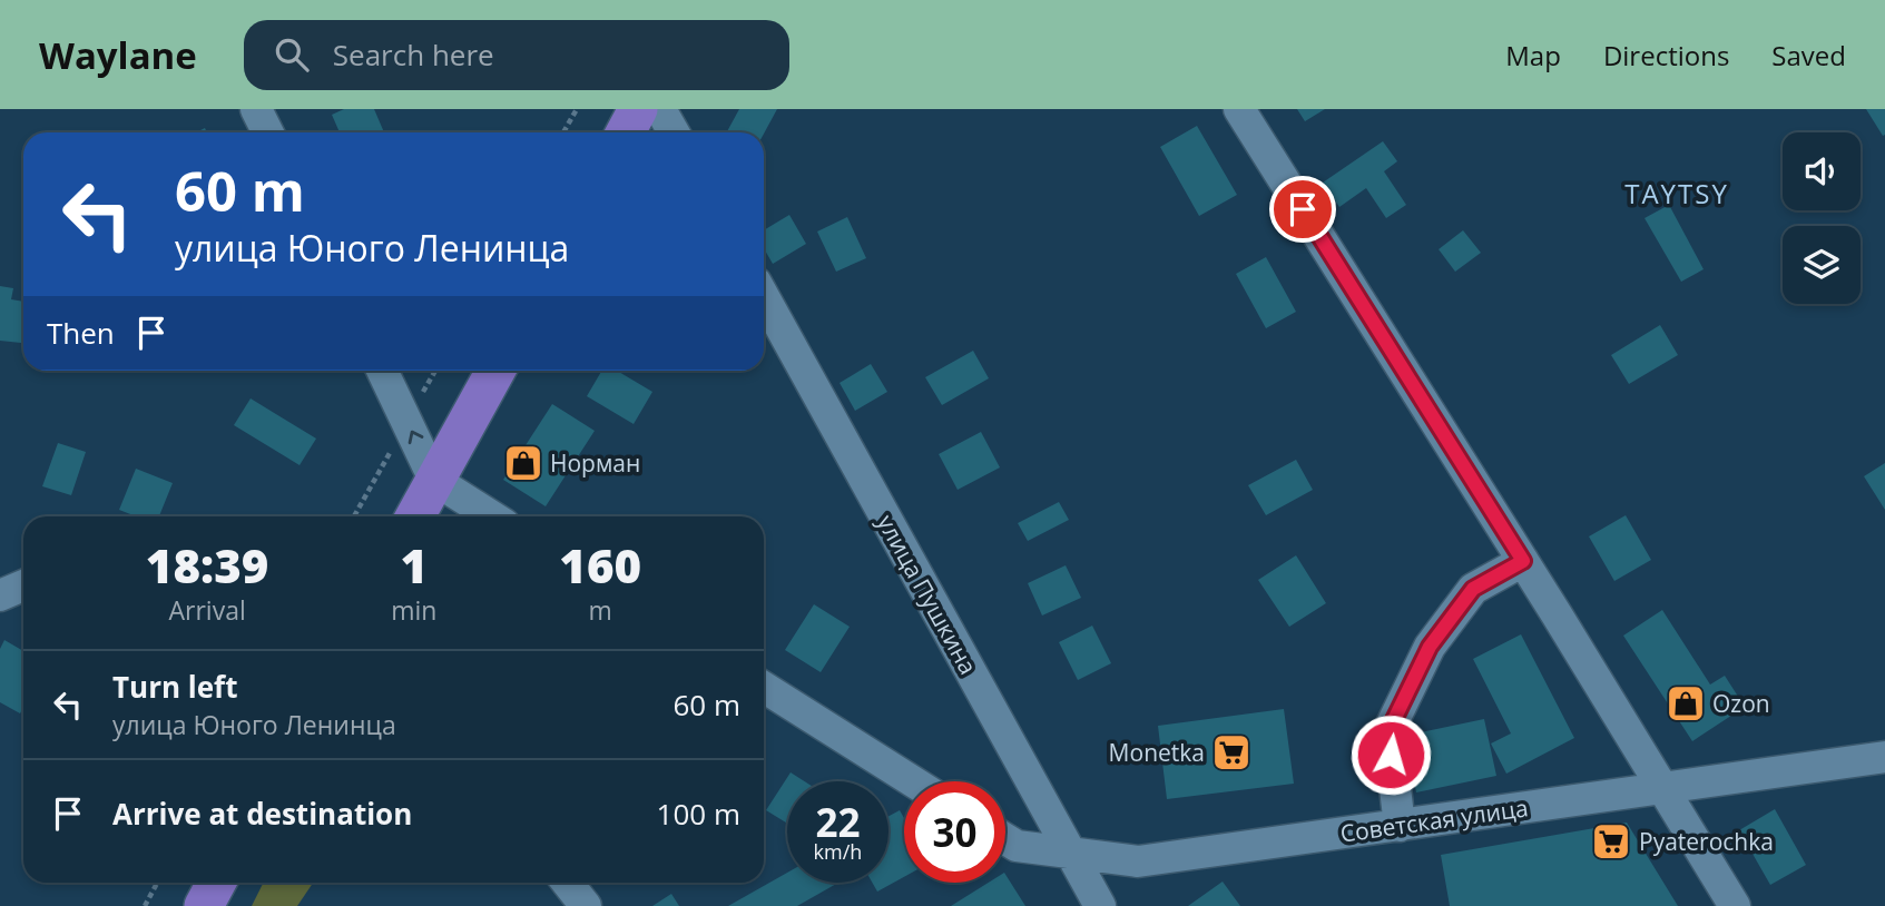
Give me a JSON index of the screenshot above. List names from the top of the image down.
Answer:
{
  "streets": {
    "street": ["улица Пушкина", "Советская улица"]
  },
  "crossings": [
    ["улица Пушкина", "Советская улица"]
  ],
  "districts": ["TAYTSY"],
  "places": {
    "shop": ["Норман", "Ozon"],
    "supermarket": ["Monetka", "Pyaterochka"]
  },
  "page": {
    "header": "Waylane",
    "search": "Search here",
    "nav": ["Map", "Directions", "Saved"],
    "turn": ["60 m", "улица Юного Ленинца"],
    "then": "Then",
    "eta": [
      "18:39",
      "Arrival",
      "1",
      "min",
      "160",
      "m"
    ],
    "list": [
      {
        "name": "Turn left",
        "note": "улица Юного Ленинца",
        "value": "60 m"
      },
      {
        "name": "Arrive at destination",
        "value": "100 m"
      }
    ],
    "speed": "22 km/h",
    "limit": "30"
  }
}
